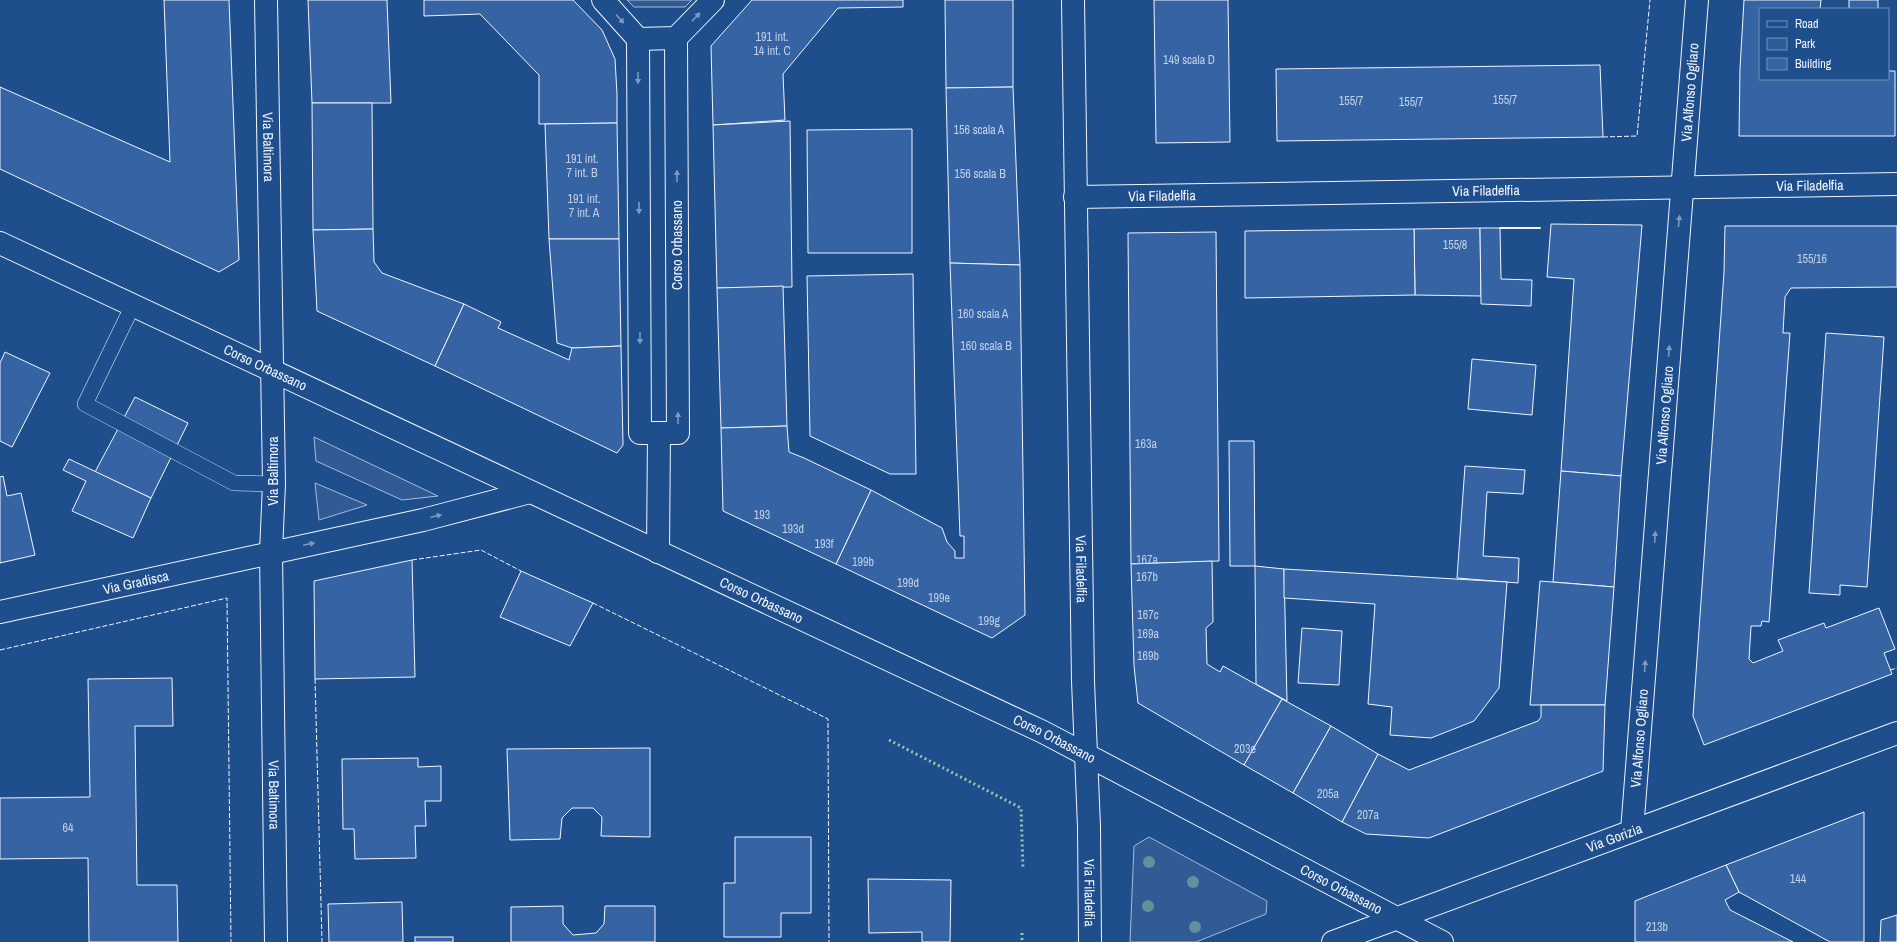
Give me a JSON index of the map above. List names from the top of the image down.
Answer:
{
  "streets": {
    "street": [
      "Via Alfonso Ogliaro",
      "Via Baltimora",
      "Via Filadelfia",
      "Corso Orbassano",
      "Via Gradisca",
      "Via Gorizia"
    ]
  },
  "crossings": [
    ["Via Alfonso Ogliaro", "Via Filadelfia"],
    ["Via Alfonso Ogliaro", "Via Gorizia"],
    ["Via Baltimora", "Corso Orbassano"],
    ["Via Baltimora", "Via Gradisca"],
    ["Via Filadelfia", "Corso Orbassano"],
    ["Corso Orbassano", "Via Gorizia"]
  ],
  "one_way": ["Via Alfonso Ogliaro"],
  "house_numbers": [
    "191 int. 14 int. C",
    "149 scala D",
    "155/7",
    "155/7",
    "155/7",
    "156 scala A",
    "191 int. 7 int. B",
    "156 scala B",
    "191 int. 7 int. A",
    "155/8",
    "155/16",
    "160 scala A",
    "160 scala B",
    "163a",
    "193",
    "193d",
    "193f",
    "167a",
    "199b",
    "167b",
    "199d",
    "199e",
    "167c",
    "199g",
    "169a",
    "169b",
    "203e",
    "205a",
    "207a",
    "64",
    "144",
    "213b"
  ],
  "legend": ["Road", "Park", "Building"]
}
